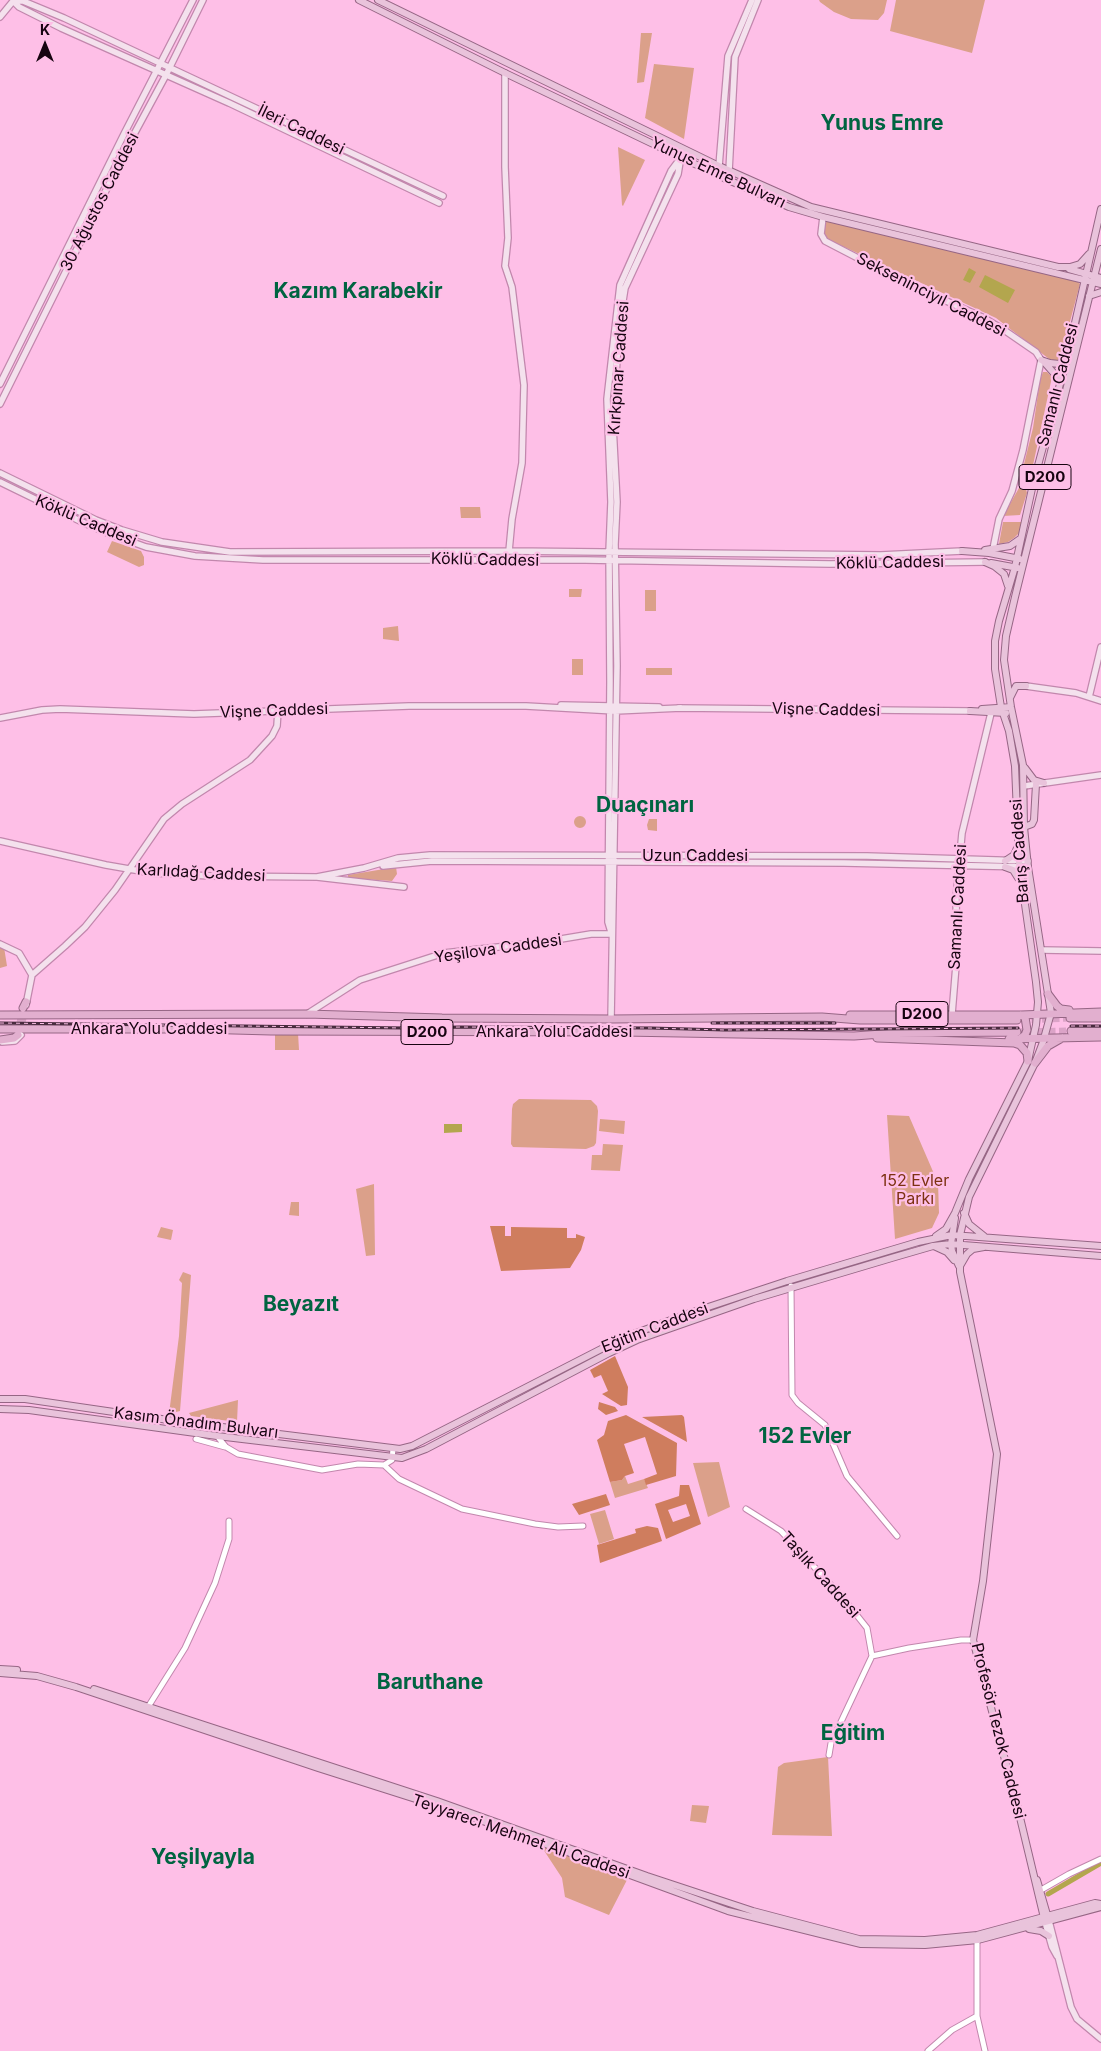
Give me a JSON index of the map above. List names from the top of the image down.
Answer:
{
  "streets": {
    "highway": ["D200", "Ankara Yolu Caddesi"],
    "main road": [
      "İleri Caddesi",
      "Yunus Emre Bulvarı",
      "30 Ağustos Caddesi",
      "Sekseninciyıl Caddesi",
      "Kırkpınar Caddesi",
      "Samanlı Caddesi",
      "Köklü Caddesi",
      "Vişne Caddesi",
      "Barış Caddesi",
      "Uzun Caddesi",
      "Karlıdağ Caddesi",
      "Yeşilova Caddesi",
      "Eğitim Caddesi",
      "Kasım Önadım Bulvarı",
      "Profesör Tezok Caddesi",
      "Teyyareci Mehmet Ali Caddesi"
    ],
    "street": ["Taşlık Caddesi"]
  },
  "crossings": [
    ["İleri Caddesi", "30 Ağustos Caddesi"],
    ["Yunus Emre Bulvarı", "Sekseninciyıl Caddesi"],
    ["Yunus Emre Bulvarı", "Kırkpınar Caddesi"],
    ["Yunus Emre Bulvarı", "Samanlı Caddesi"],
    ["Kırkpınar Caddesi", "Köklü Caddesi"],
    ["Kırkpınar Caddesi", "Vişne Caddesi"],
    ["Kırkpınar Caddesi", "Uzun Caddesi"],
    ["Kırkpınar Caddesi", "Yeşilova Caddesi"],
    ["Kırkpınar Caddesi", "Ankara Yolu Caddesi"],
    ["Samanlı Caddesi", "D200"],
    ["Samanlı Caddesi", "Barış Caddesi"],
    ["Samanlı Caddesi", "Uzun Caddesi"],
    ["D200", "Barış Caddesi"],
    ["D200", "Ankara Yolu Caddesi"],
    ["Barış Caddesi", "Uzun Caddesi"],
    ["Uzun Caddesi", "Karlıdağ Caddesi"],
    ["Yeşilova Caddesi", "Ankara Yolu Caddesi"],
    ["Eğitim Caddesi", "Kasım Önadım Bulvarı"]
  ],
  "districts": [
    "Yunus Emre",
    "Kazım Karabekir",
    "Duaçınarı",
    "Beyazıt",
    "152 Evler",
    "Baruthane",
    "Eğitim",
    "Yeşilyayla"
  ],
  "parks": ["152 Evler Parkı"],
  "north": "top"
}
